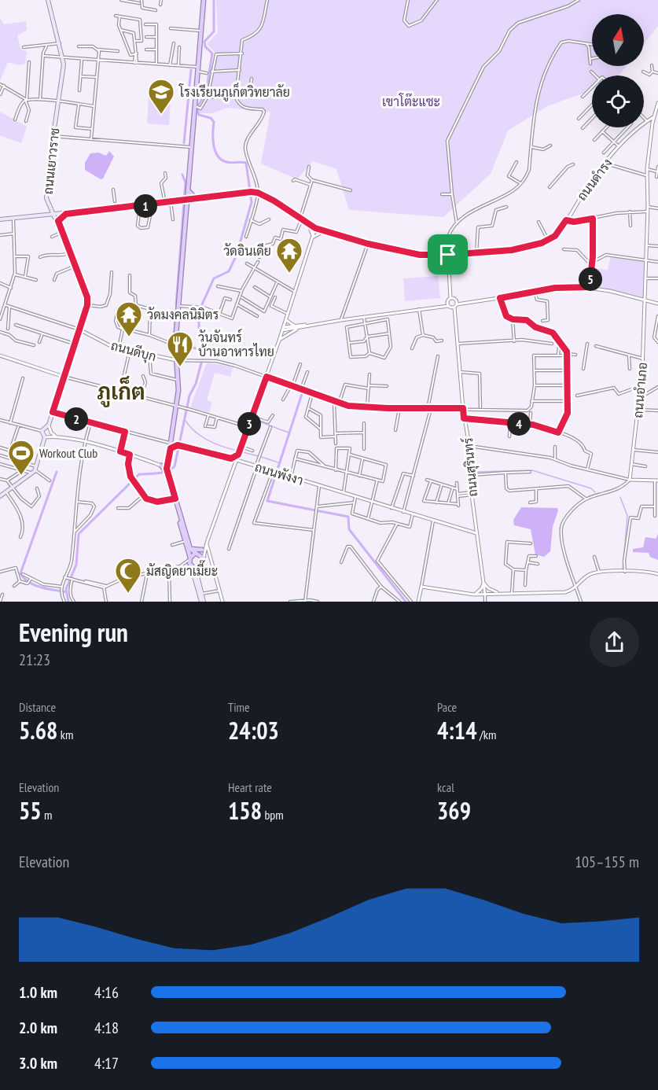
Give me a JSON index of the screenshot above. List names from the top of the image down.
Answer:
{
  "streets": {
    "main road": ["ถนนเยาวราช"],
    "street": [
      "ถนนดำรง",
      "ถนนดีบุก",
      "ถนนอำเภอ",
      "ถนนสุรินทร์",
      "ถนนพังงา"
    ]
  },
  "crossings": [
    ["ถนนดำรง", "ถนนอำเภอ"],
    ["ถนนดีบุก", "ถนนสุรินทร์"],
    ["ถนนสุรินทร์", "ถนนพังงา"]
  ],
  "districts": ["ภูเก็ต"],
  "parks": ["เขาโต๊ะแซะ"],
  "places": {
    "school or university": ["โรงเรียนภูเก็ตวิทยาลัย"],
    "temple": ["วัดอินเดีย", "วัดมงคลนิมิตร"],
    "restaurant": ["วันจันทร์ บ้านอาหารไทย"],
    "sports": ["Workout Club"],
    "mosque": ["มัสญิดยาเมี๊ยะ"]
  },
  "north": "top",
  "page": {
    "pins": [
      "1",
      "5",
      "2",
      "3",
      "4"
    ],
    "heading": ["Evening run", "21:23"],
    "stats": [
      ["Distance", "5.68 km"],
      ["Time", "24:03"],
      ["Pace", "4:14 /km"],
      ["Elevation", "55 m"],
      ["Heart rate", "158 bpm"],
      ["kcal", "369"]
    ],
    "chart": ["Elevation", "105–155 m"],
    "list": [
      {
        "name": "1.0 km",
        "note": "4:16"
      },
      {
        "name": "2.0 km",
        "note": "4:18"
      },
      {
        "name": "3.0 km",
        "note": "4:17"
      }
    ]
  }
}
